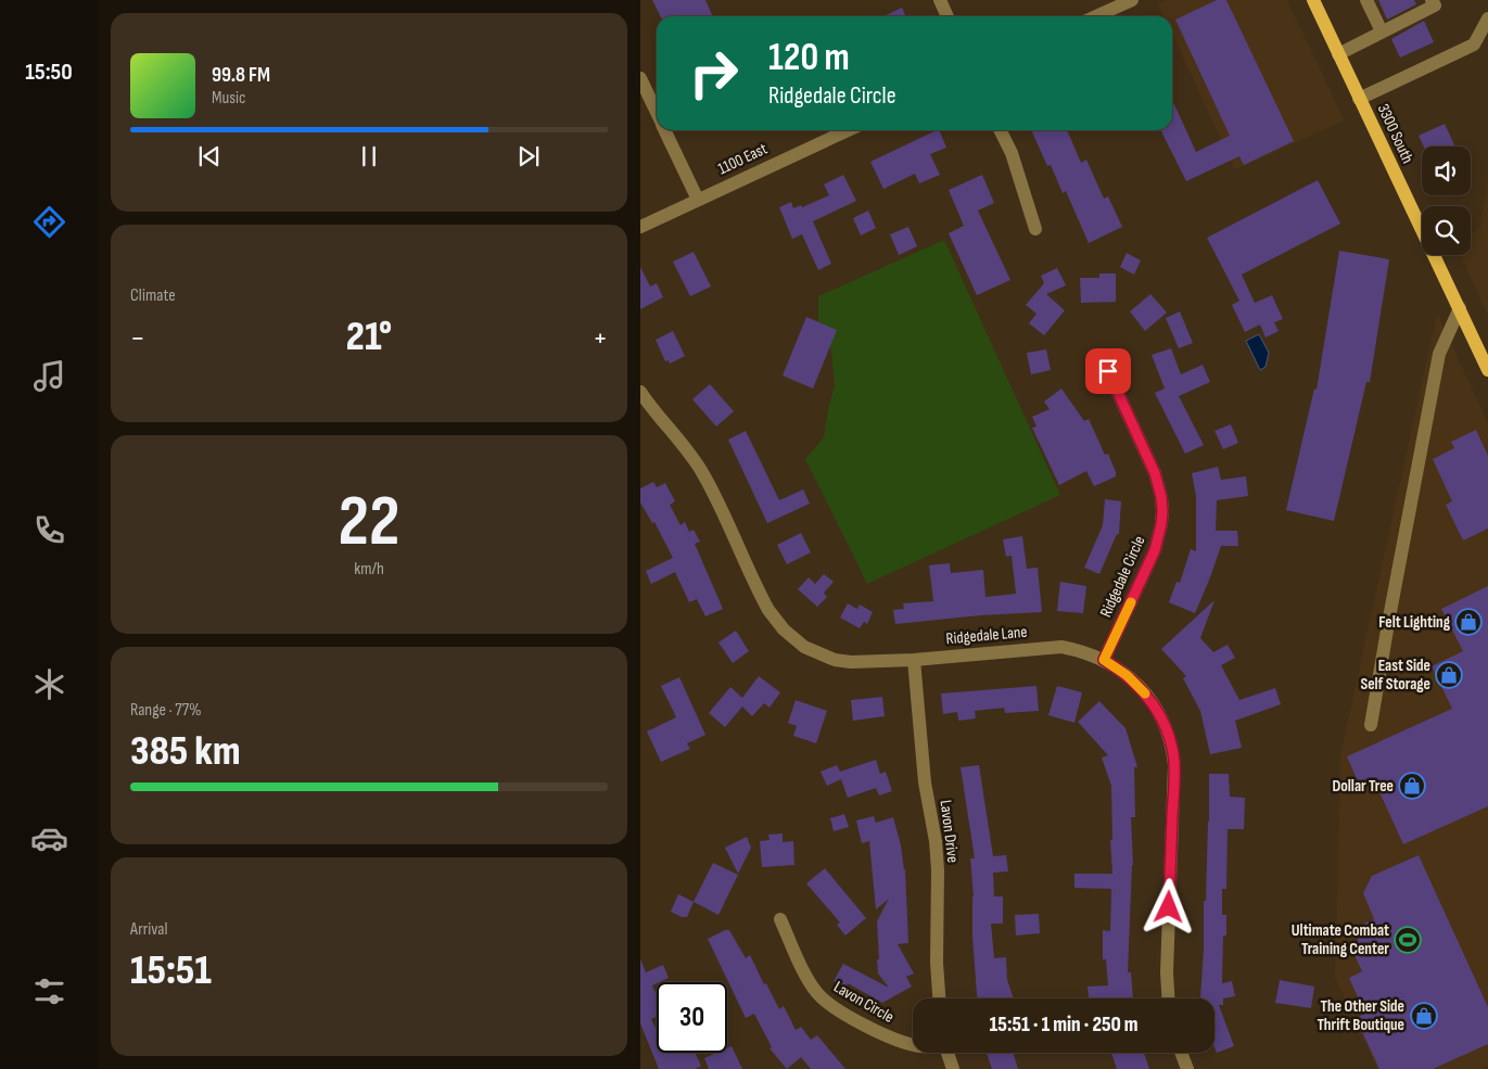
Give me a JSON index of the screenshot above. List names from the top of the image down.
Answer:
{
  "streets": {
    "main road": ["3300 South"],
    "street": [
      "1100 East",
      "Ridgedale Circle",
      "Ridgedale Lane",
      "Lavon Drive",
      "Lavon Circle"
    ]
  },
  "crossings": [
    ["Ridgedale Circle", "Ridgedale Lane"],
    ["Ridgedale Lane", "Lavon Drive"]
  ],
  "places": {
    "shop": [
      "Felt Lighting",
      "East Side Self Storage",
      "Dollar Tree",
      "The Other Side Thrift Boutique"
    ],
    "sports": ["Ultimate Combat Training Center"]
  },
  "page": {
    "tabs": "15:50",
    "turn": ["120 m", "Ridgedale Circle"],
    "song": ["99.8 FM", "Music"],
    "tile": [
      "Climate",
      ["22", "km/h"],
      ["Range · 77%", "385 km"],
      ["Arrival", "15:51"]
    ],
    "heat": ["−", "21°", "+"],
    "limit": "30",
    "trip": "15:51 · 1 min · 250 m"
  }
}
